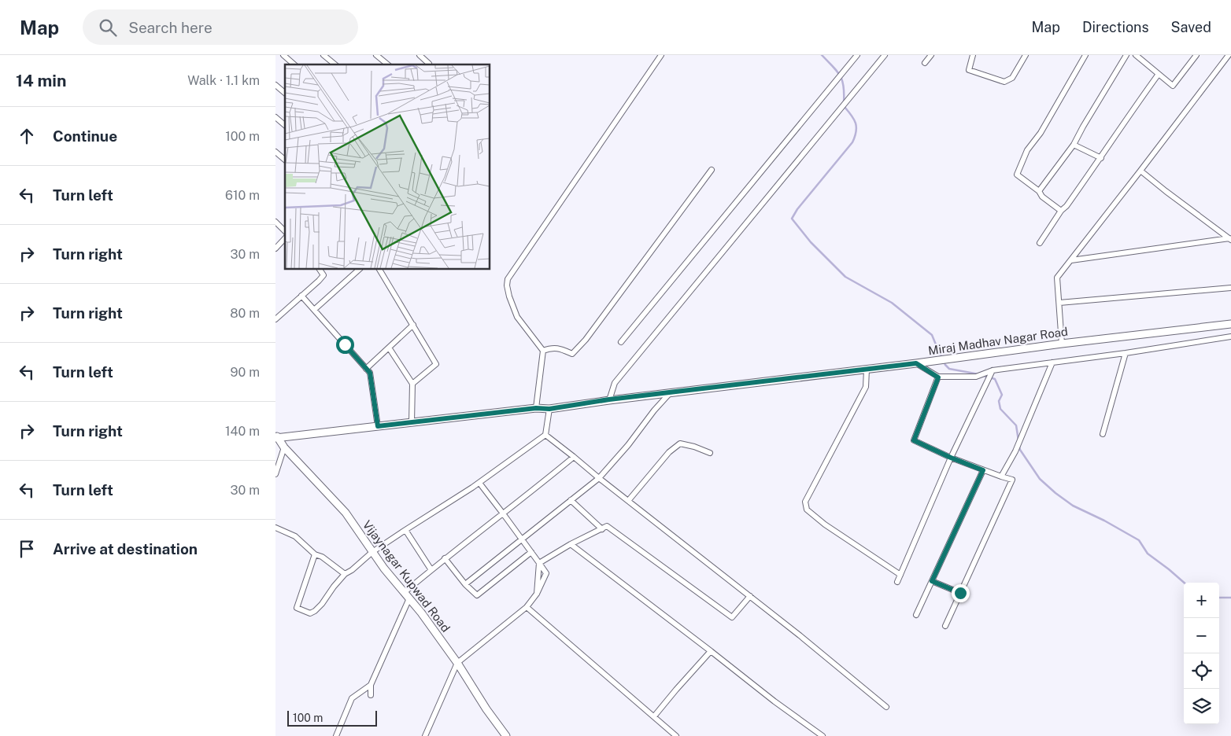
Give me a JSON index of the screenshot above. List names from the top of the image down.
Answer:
{
  "streets": {
    "street": ["Miraj Madhav Nagar Road", "Vijaynagar Kupwad Road"]
  },
  "crossings": [
    ["Miraj Madhav Nagar Road", "Vijaynagar Kupwad Road"]
  ],
  "scale_bar": "100 m",
  "page": {
    "header": "Map",
    "search": "Search here",
    "nav": ["Map", "Directions", "Saved"],
    "heading": ["14 min", "Walk · 1.1 km"],
    "list": [
      ["Continue", "100 m"],
      ["Turn left", "610 m"],
      ["Turn right", "30 m"],
      ["Turn right", "80 m"],
      ["Turn left", "90 m"],
      ["Turn right", "140 m"],
      ["Turn left", "30 m"],
      "Arrive at destination"
    ],
    "map_buttons": ["+", "−"],
    "scale": "100 m"
  }
}
